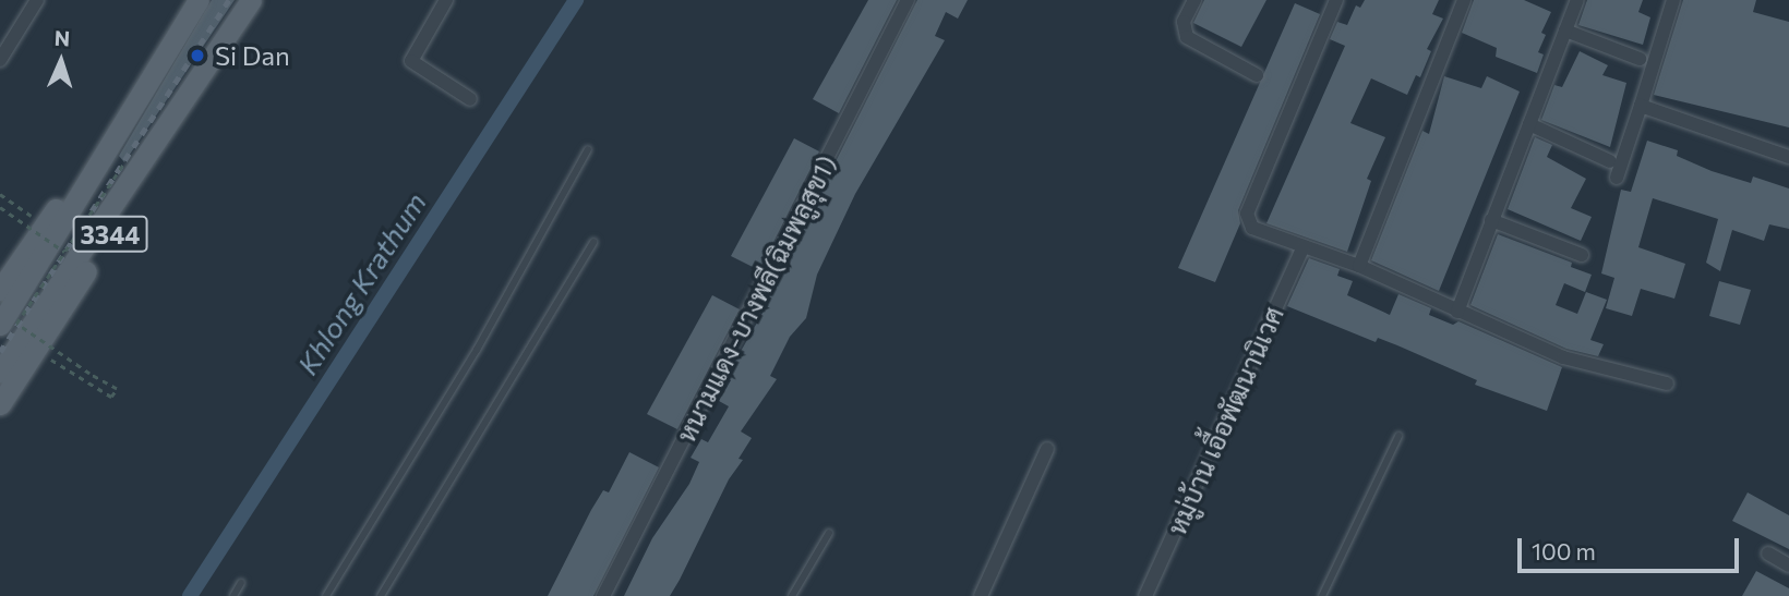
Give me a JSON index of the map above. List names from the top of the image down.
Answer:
{
  "streets": {
    "main road": ["3344"],
    "street": ["หนามแดง-บางพลี(ฉิมพลูสุข1)", "หมู่บ้าน เอื้อพัฒนานิเวศ"]
  },
  "water": ["Khlong Krathum"],
  "places": ["Si Dan"],
  "scale_bar": "100 m",
  "north": "top"
}
